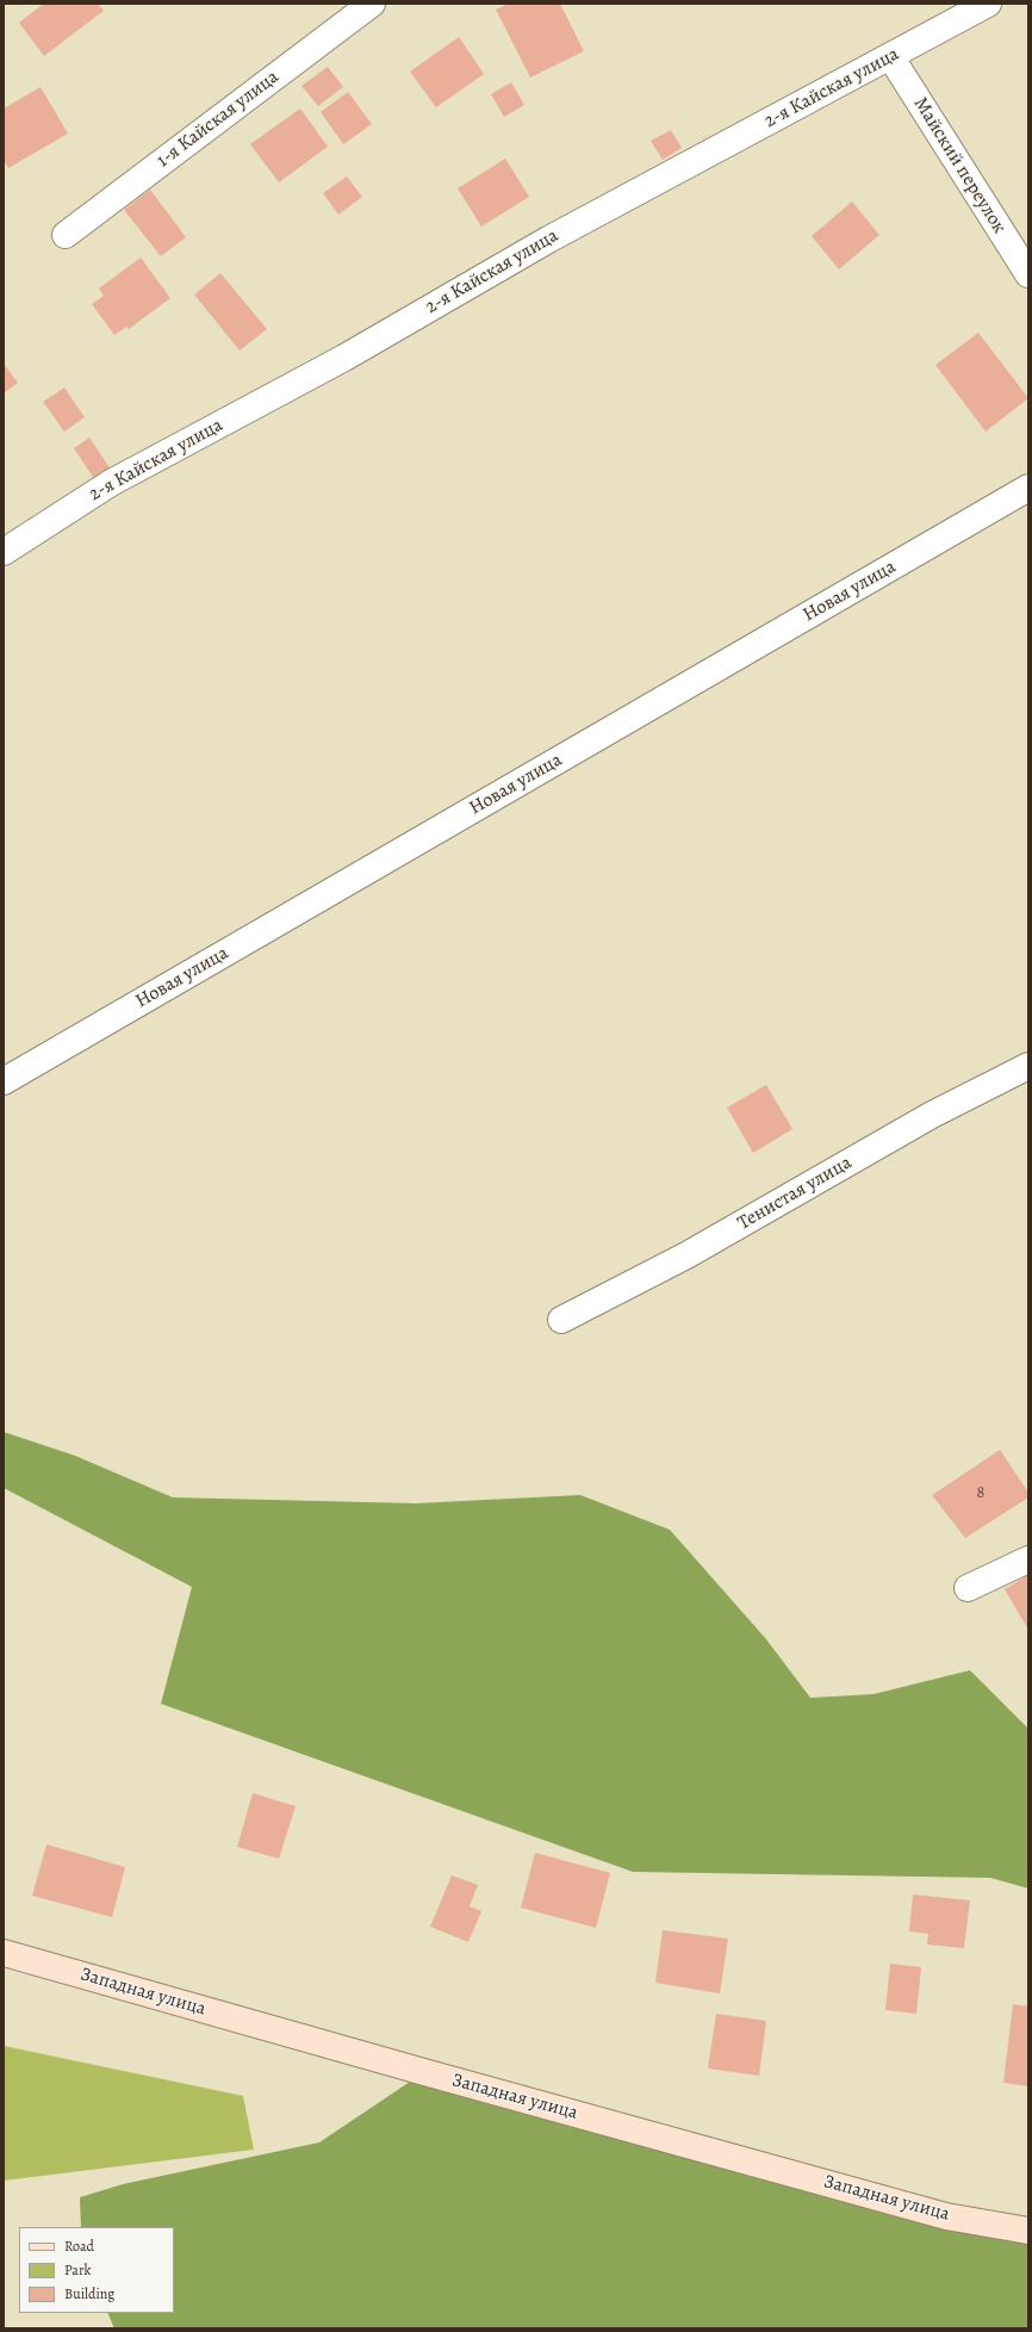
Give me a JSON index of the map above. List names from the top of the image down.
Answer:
{
  "streets": {
    "main road": ["Западная улица"],
    "street": [
      "2-я Кайская улица",
      "1-я Кайская улица",
      "Майский переулок",
      "Новая улица",
      "Тенистая улица"
    ]
  },
  "crossings": [
    ["2-я Кайская улица", "Майский переулок"]
  ],
  "house_numbers": ["8"],
  "legend": ["Road", "Park", "Building"]
}
